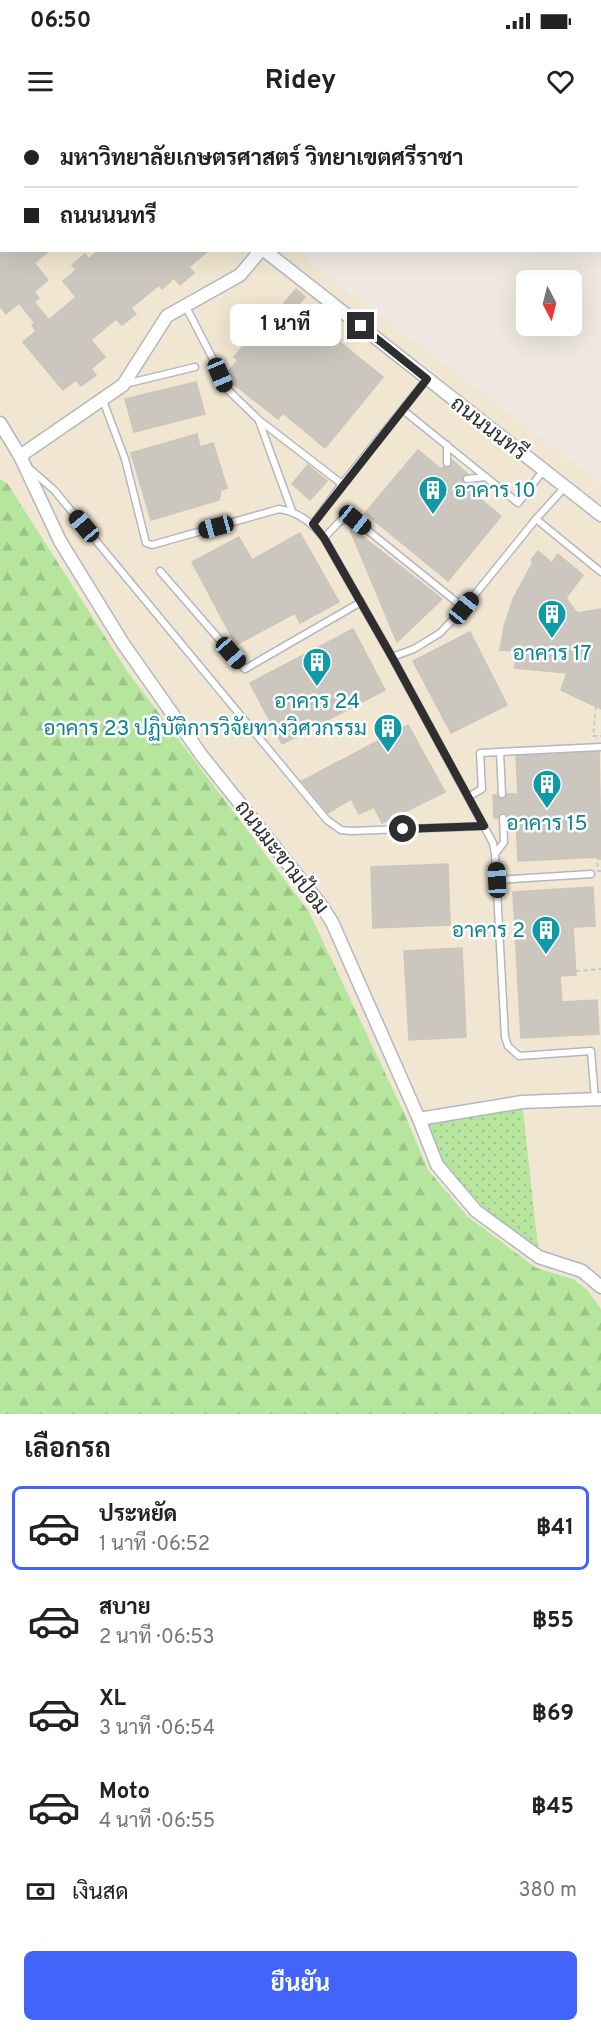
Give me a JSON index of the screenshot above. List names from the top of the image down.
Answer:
{
  "streets": {
    "street": ["ถนนนนทรี", "ถนนมะขามป้อม"]
  },
  "places": {
    "building": [
      "อาคาร 10",
      "อาคาร 17",
      "อาคาร 24",
      "อาคาร 23 ปฏิบัติการวิจัยทางวิศวกรรม",
      "อาคาร 15",
      "อาคาร 2"
    ]
  },
  "north": "bottom",
  "page": {
    "status": "06:50",
    "header": "Ridey",
    "banner": ["มหาวิทยาลัยเกษตรศาสตร์ วิทยาเขตศรีราชา", "ถนนนนทรี"],
    "bubble": "1 นาที",
    "heading": "เลือกรถ",
    "list": [
      {
        "name": "ประหยัด",
        "note": "1 นาที · 06:52",
        "value": "฿41"
      },
      {
        "name": "สบาย",
        "note": "2 นาที · 06:53",
        "value": "฿55"
      },
      {
        "name": "XL",
        "note": "3 นาที · 06:54",
        "value": "฿69"
      },
      {
        "name": "Moto",
        "note": "4 นาที · 06:55",
        "value": "฿45"
      }
    ],
    "pay": ["เงินสด", "380 m"],
    "buttons": "ยืนยัน"
  }
}
